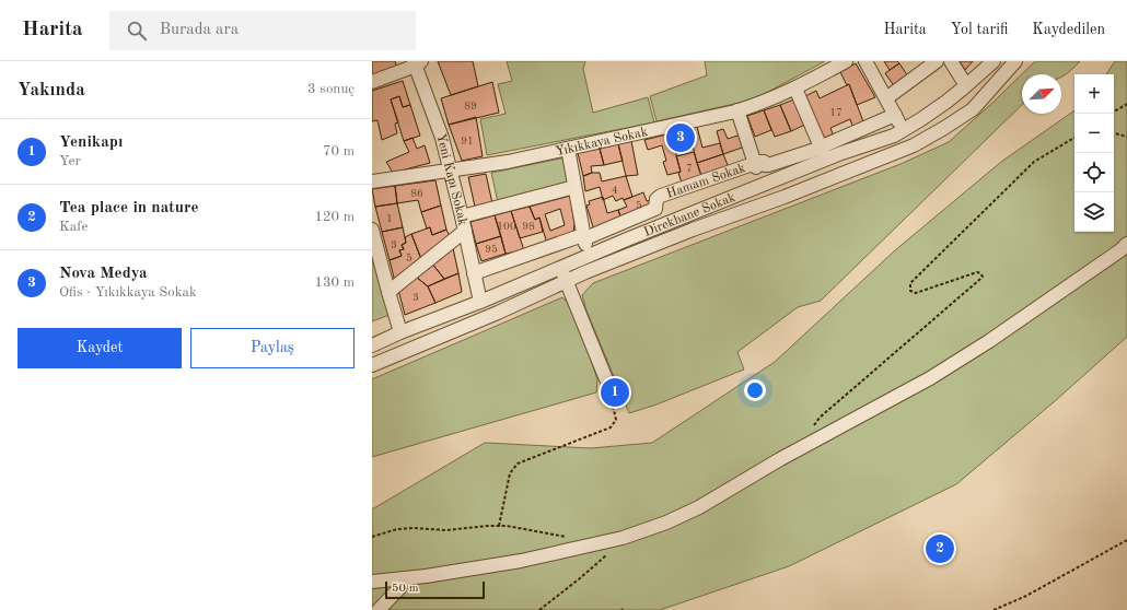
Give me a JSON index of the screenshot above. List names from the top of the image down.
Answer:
{
  "streets": {
    "street": [
      "Yıkıkkaya Sokak",
      "Yeni Kapı Sokak",
      "Hamam Sokak",
      "Direkhane Sokak"
    ]
  },
  "crossings": [
    ["Yıkıkkaya Sokak", "Yeni Kapı Sokak"],
    ["Yeni Kapı Sokak", "Hamam Sokak"],
    ["Yeni Kapı Sokak", "Direkhane Sokak"]
  ],
  "house_numbers": [
    "89",
    "17",
    "91",
    "7",
    "4",
    "86",
    "5",
    "1",
    "100",
    "98",
    "3",
    "95",
    "5",
    "3"
  ],
  "scale_bar": "50 m",
  "north": "top right",
  "page": {
    "header": "Harita",
    "search": "Burada ara",
    "nav": ["Harita", "Yol tarifi", "Kaydedilen"],
    "heading": ["Yakında", "3 sonuç"],
    "map_buttons": ["+", "−"],
    "list": [
      {
        "mark": "1",
        "name": "Yenikapı",
        "note": "Yer",
        "value": "70 m"
      },
      {
        "mark": "2",
        "name": "Tea place in nature",
        "note": "Kafe",
        "value": "120 m"
      },
      {
        "mark": "3",
        "name": "Nova Medya",
        "note": "Ofis · Yıkıkkaya Sokak",
        "value": "130 m"
      }
    ],
    "pins": ["3", "1", "2"],
    "buttons": ["Kaydet", "Paylaş"],
    "scale": "50 m"
  }
}
